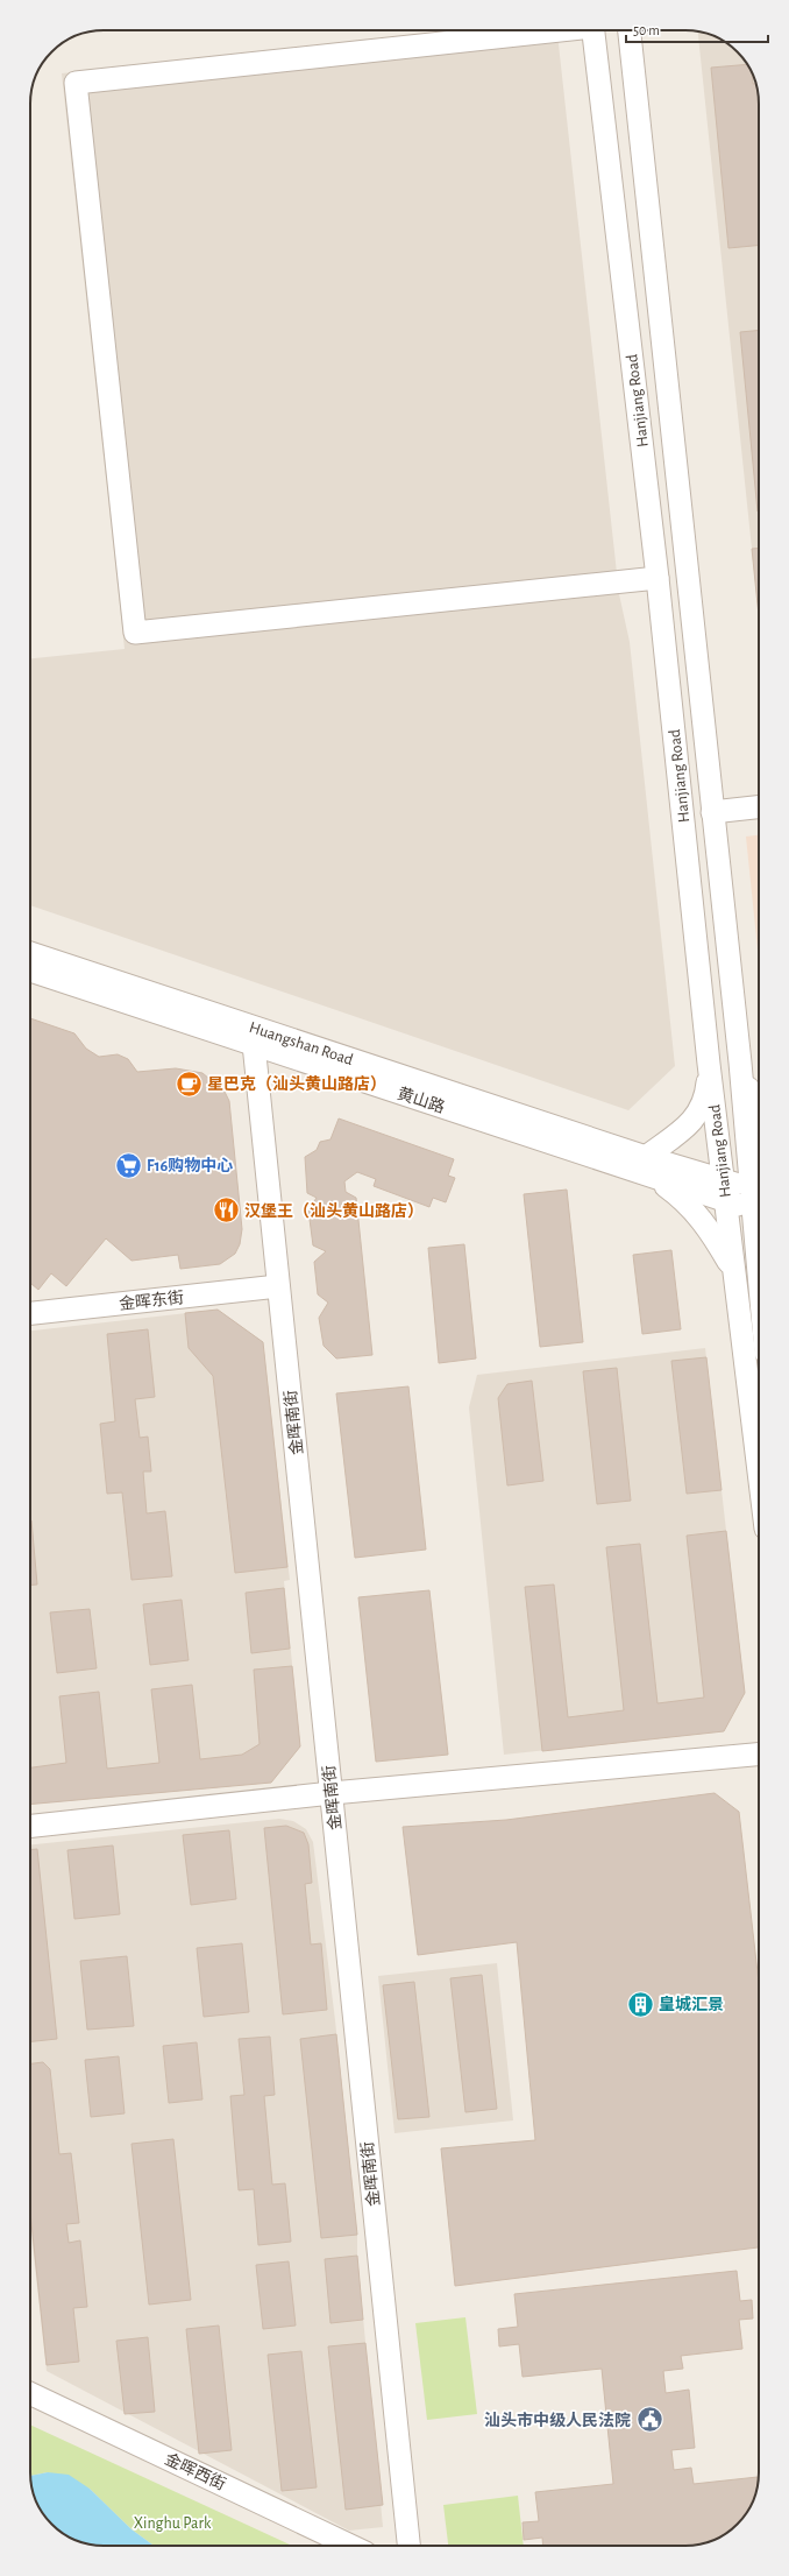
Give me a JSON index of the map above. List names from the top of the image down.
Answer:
{
  "streets": {
    "street": [
      "Hanjiang Road",
      "Huangshan Road",
      "黄山路",
      "金晖东街",
      "金晖南街",
      "金晖西街"
    ]
  },
  "crossings": [
    ["Hanjiang Road", "Huangshan Road"],
    ["Huangshan Road", "黄山路"],
    ["黄山路", "金晖南街"],
    ["金晖东街", "金晖南街"]
  ],
  "parks": ["Xinghu Park"],
  "places": {
    "cafe": ["星巴克（汕头黄山路店）"],
    "supermarket": ["F16购物中心"],
    "restaurant": ["汉堡王（汕头黄山路店）"],
    "building": ["皇城汇景"],
    "public building": ["汕头市中级人民法院"]
  },
  "scale_bar": "50 m"
}
